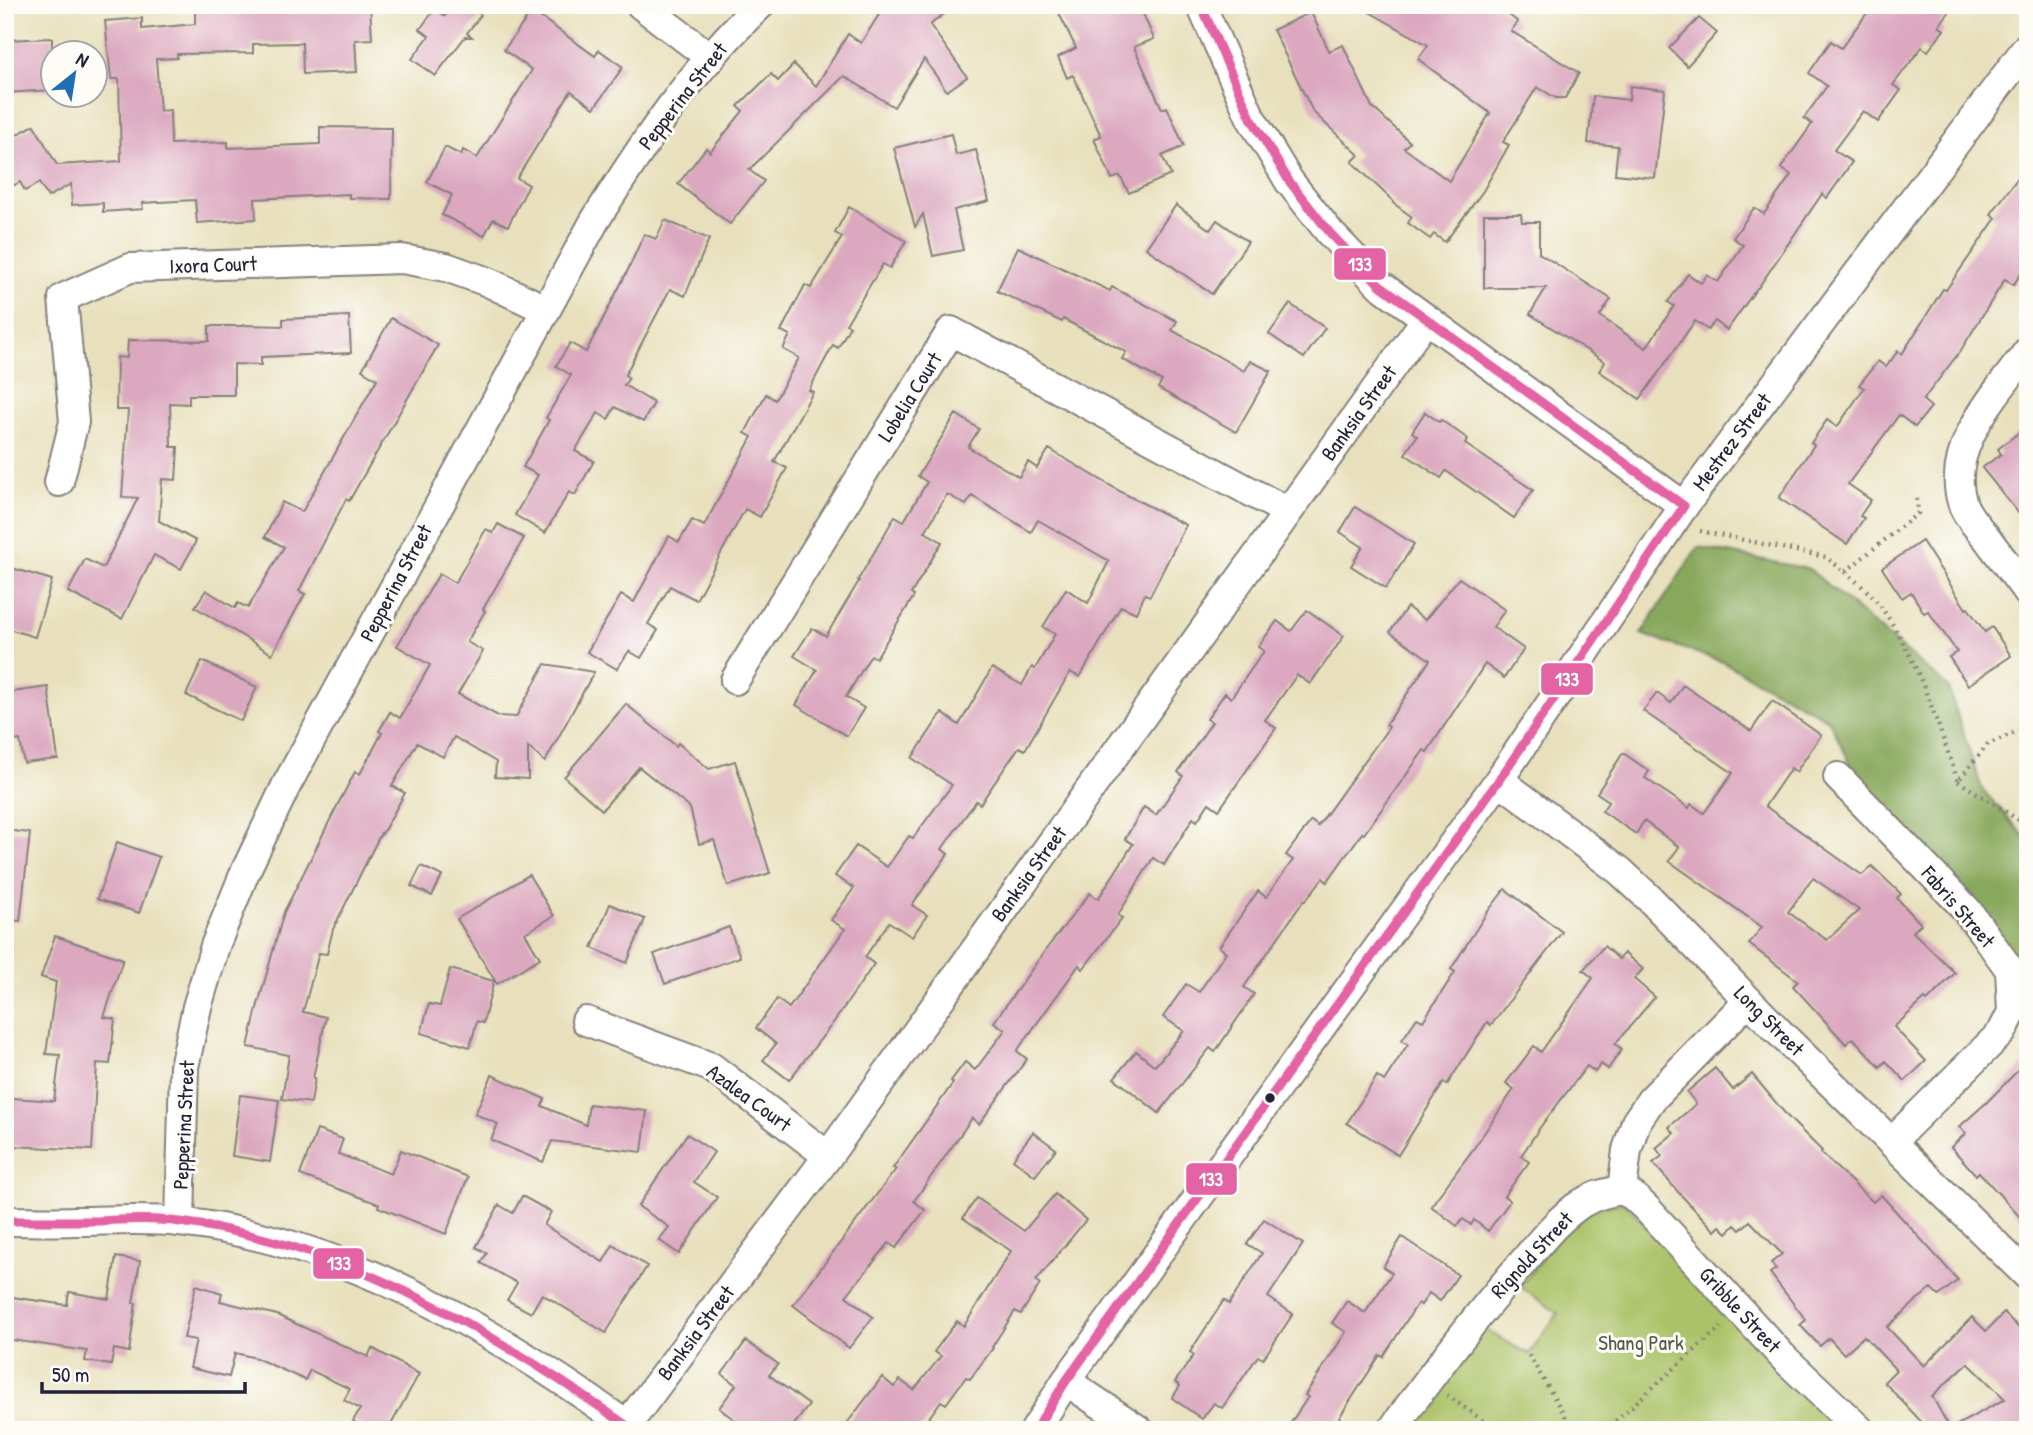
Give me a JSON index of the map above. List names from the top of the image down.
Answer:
{
  "streets": {
    "street": [
      "Pepperina Street",
      "Ixora Court",
      "Lobelia Court",
      "Banksia Street",
      "Mestrez Street",
      "Fabris Street",
      "Long Street",
      "Azalea Court",
      "Rignold Street",
      "Gribble Street"
    ]
  },
  "crossings": [
    ["Pepperina Street", "Ixora Court"],
    ["Lobelia Court", "Banksia Street"],
    ["Banksia Street", "Azalea Court"],
    ["Mestrez Street", "Long Street"],
    ["Fabris Street", "Long Street"],
    ["Rignold Street", "Gribble Street"]
  ],
  "parks": ["Shang Park"],
  "lines": ["transit line 133"],
  "scale_bar": "50 m",
  "north": "top right"
}
